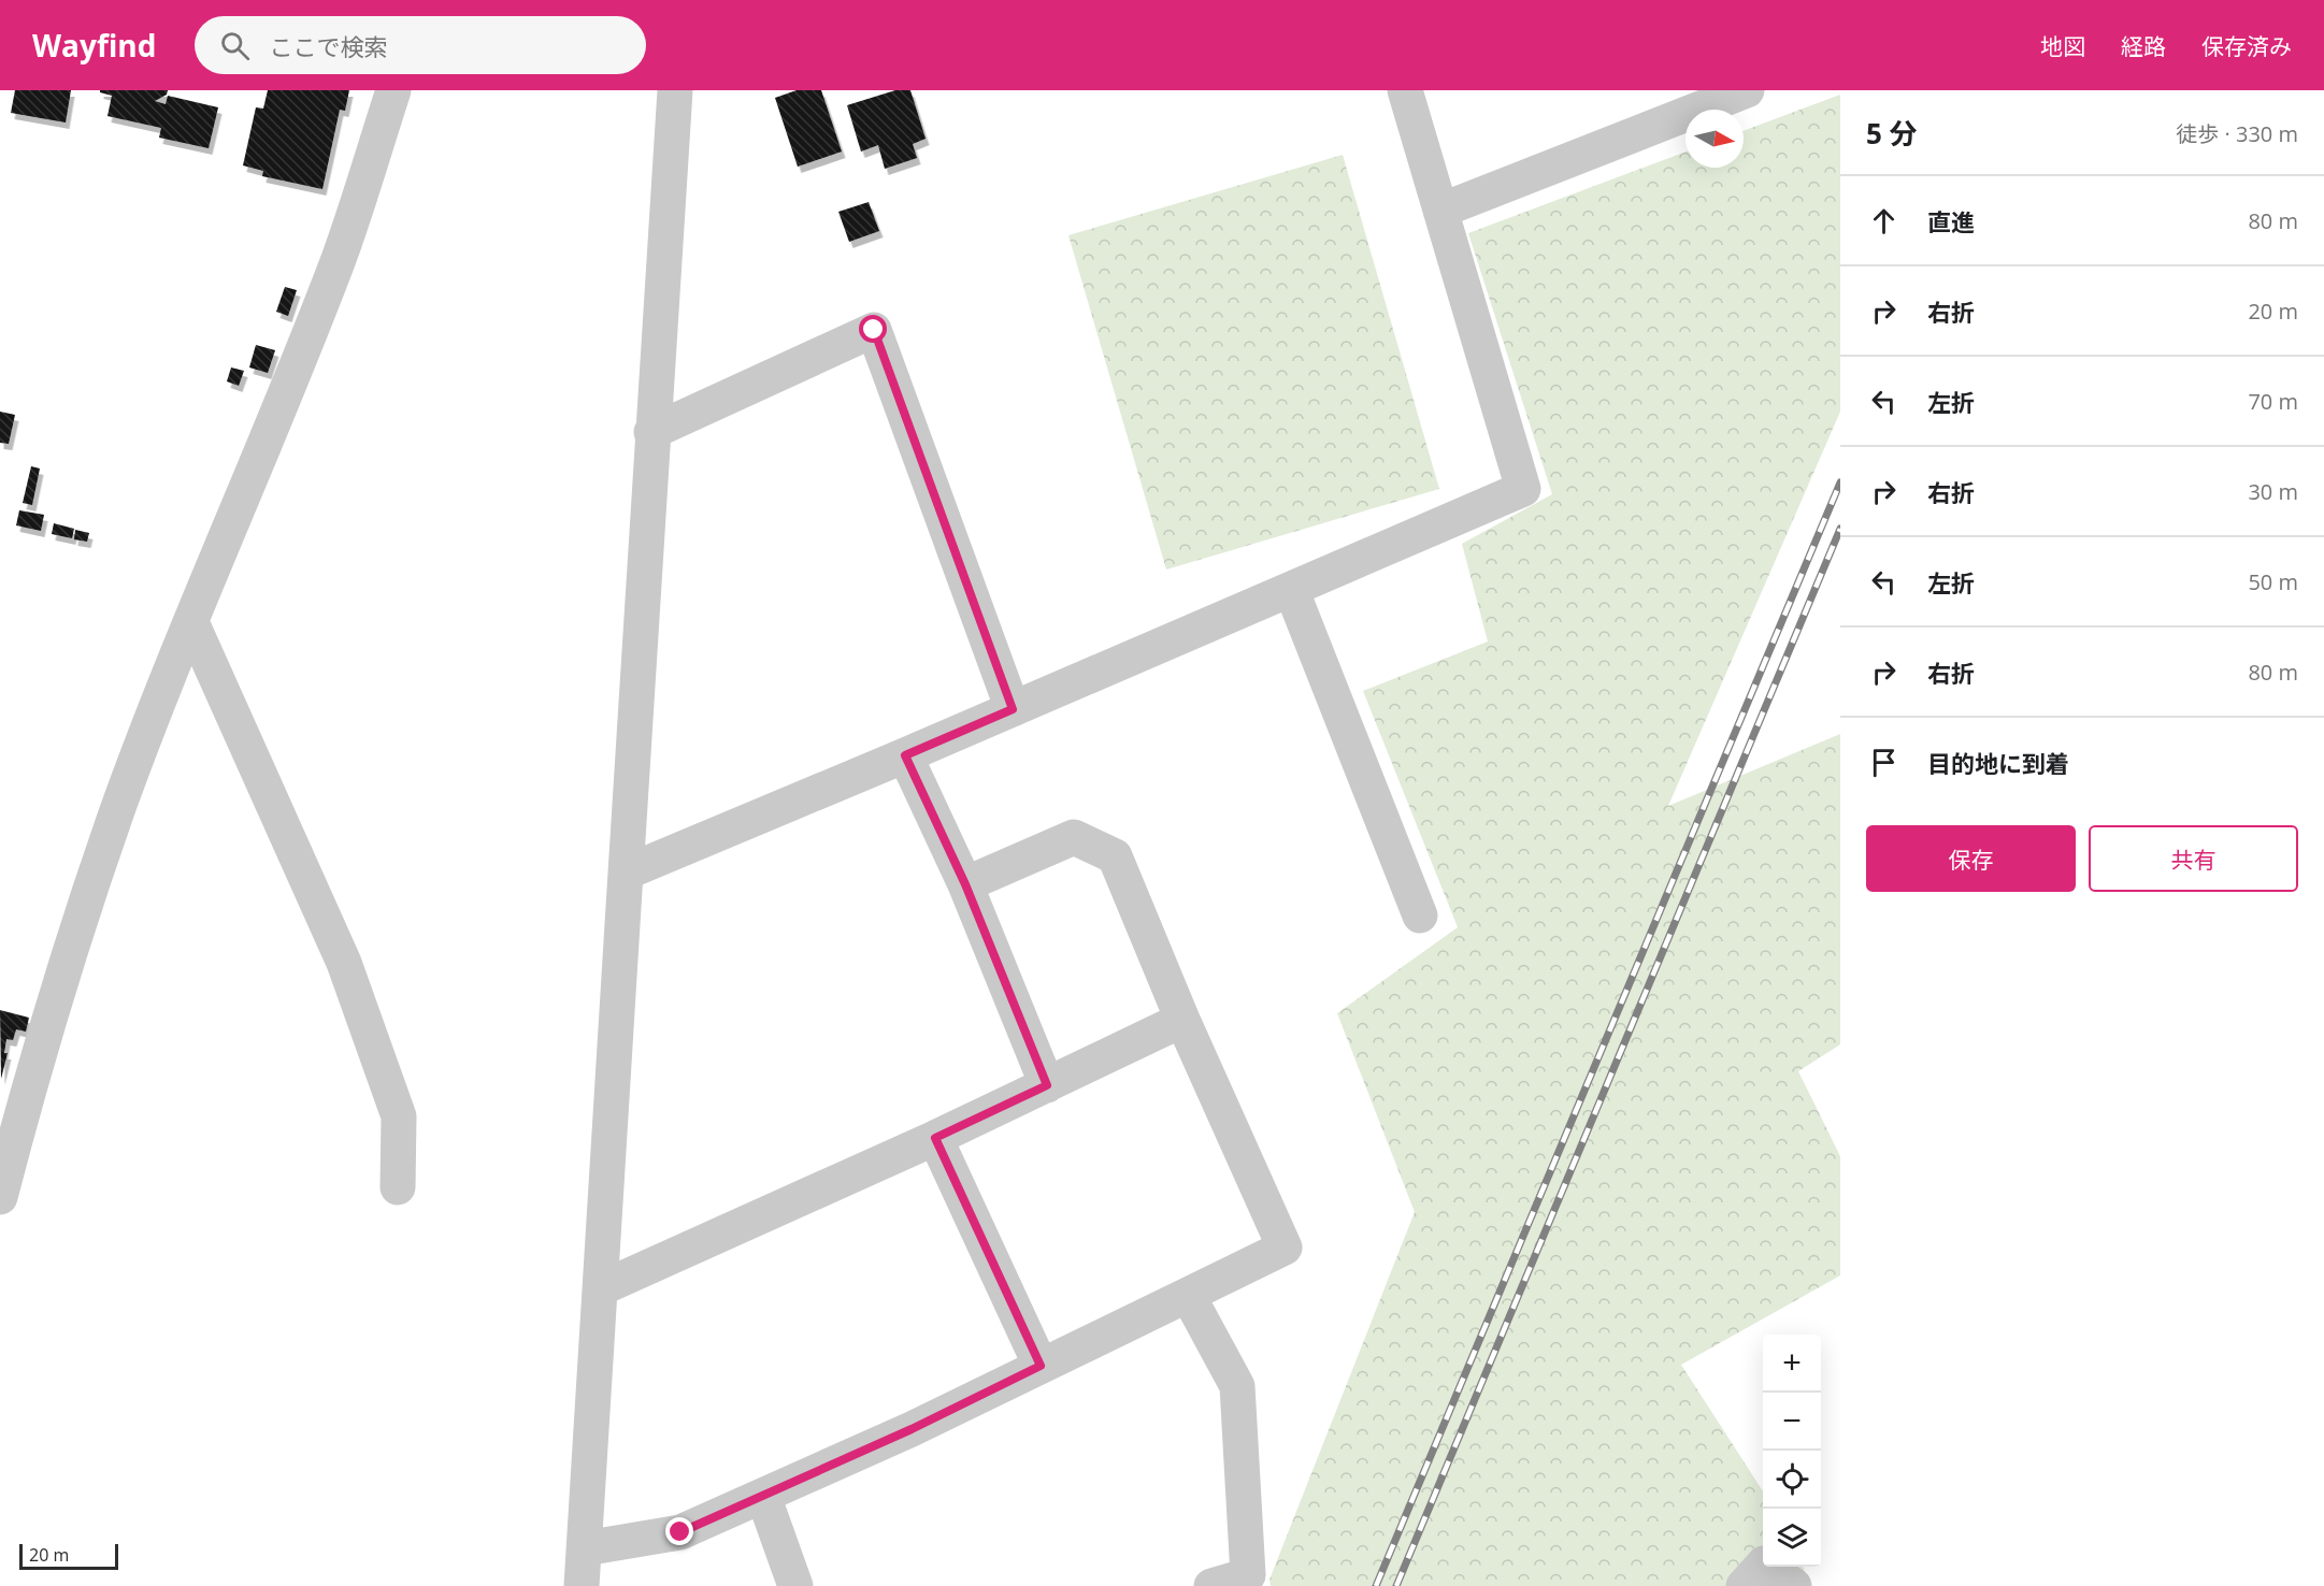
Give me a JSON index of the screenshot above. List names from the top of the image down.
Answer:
{
  "scale_bar": "20 m",
  "north": "right",
  "page": {
    "header": "Wayfind",
    "search": "ここで検索",
    "nav": ["地図", "経路", "保存済み"],
    "heading": ["5 分", "徒歩 · 330 m"],
    "list": [
      ["直進", "80 m"],
      ["右折", "20 m"],
      ["左折", "70 m"],
      ["右折", "30 m"],
      ["左折", "50 m"],
      ["右折", "80 m"],
      "目的地に到着"
    ],
    "buttons": ["保存", "共有"],
    "map_buttons": ["+", "−"],
    "scale": "20 m"
  }
}
